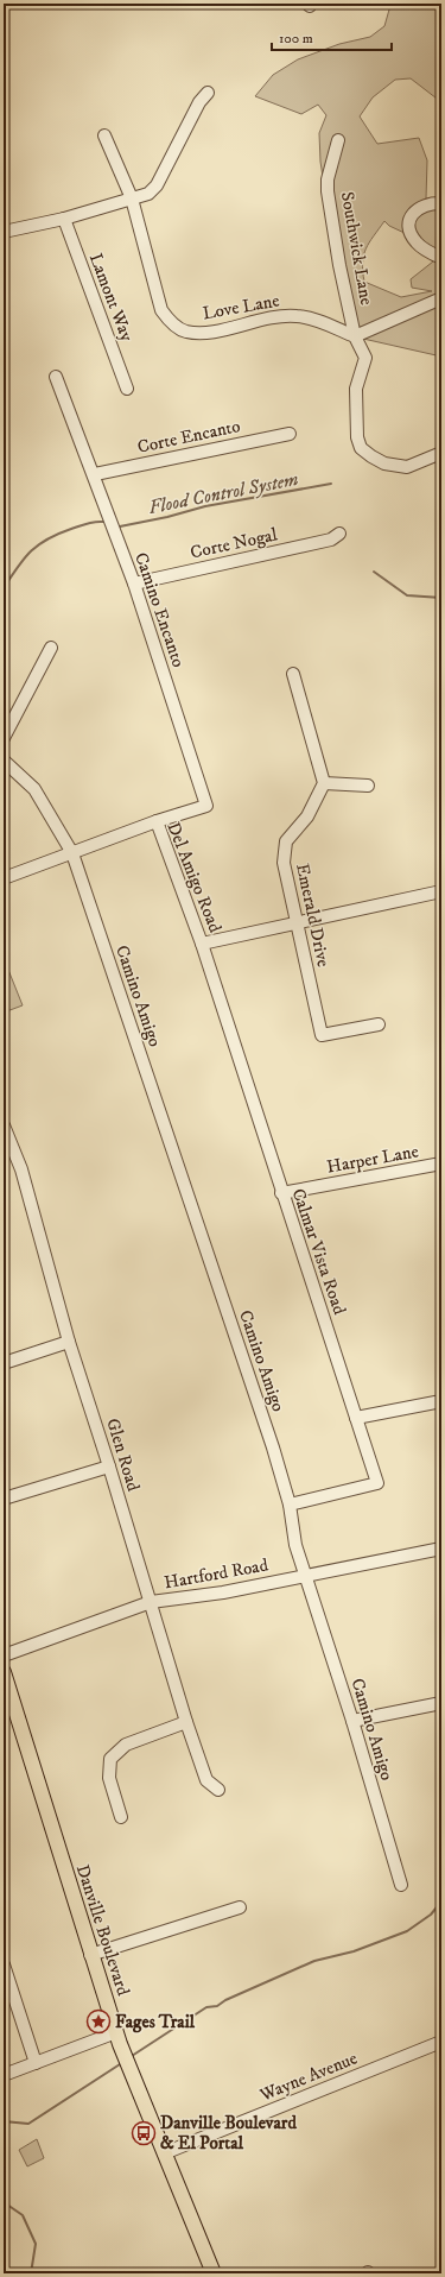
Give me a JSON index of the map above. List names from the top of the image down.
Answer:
{
  "streets": {
    "main road": ["Danville Boulevard"],
    "street": [
      "Southwick Lane",
      "Lamont Way",
      "Love Lane",
      "Corte Encanto",
      "Corte Nogal",
      "Camino Encanto",
      "Del Amigo Road",
      "Emerald Drive",
      "Camino Amigo",
      "Harper Lane",
      "Calmar Vista Road",
      "Glen Road",
      "Hartford Road",
      "Wayne Avenue"
    ]
  },
  "crossings": [
    ["Southwick Lane", "Love Lane"],
    ["Corte Encanto", "Camino Encanto"],
    ["Corte Nogal", "Camino Encanto"],
    ["Camino Encanto", "Del Amigo Road"],
    ["Del Amigo Road", "Emerald Drive"],
    ["Del Amigo Road", "Camino Amigo"],
    ["Del Amigo Road", "Calmar Vista Road"],
    ["Camino Amigo", "Calmar Vista Road"],
    ["Camino Amigo", "Hartford Road"],
    ["Harper Lane", "Calmar Vista Road"],
    ["Glen Road", "Hartford Road"],
    ["Danville Boulevard", "Wayne Avenue"]
  ],
  "water": ["Flood Control System"],
  "places": {
    "place": ["Fages Trail"],
    "bus stop": ["Danville Boulevard & El Portal"]
  },
  "scale_bar": "100 m"
}
